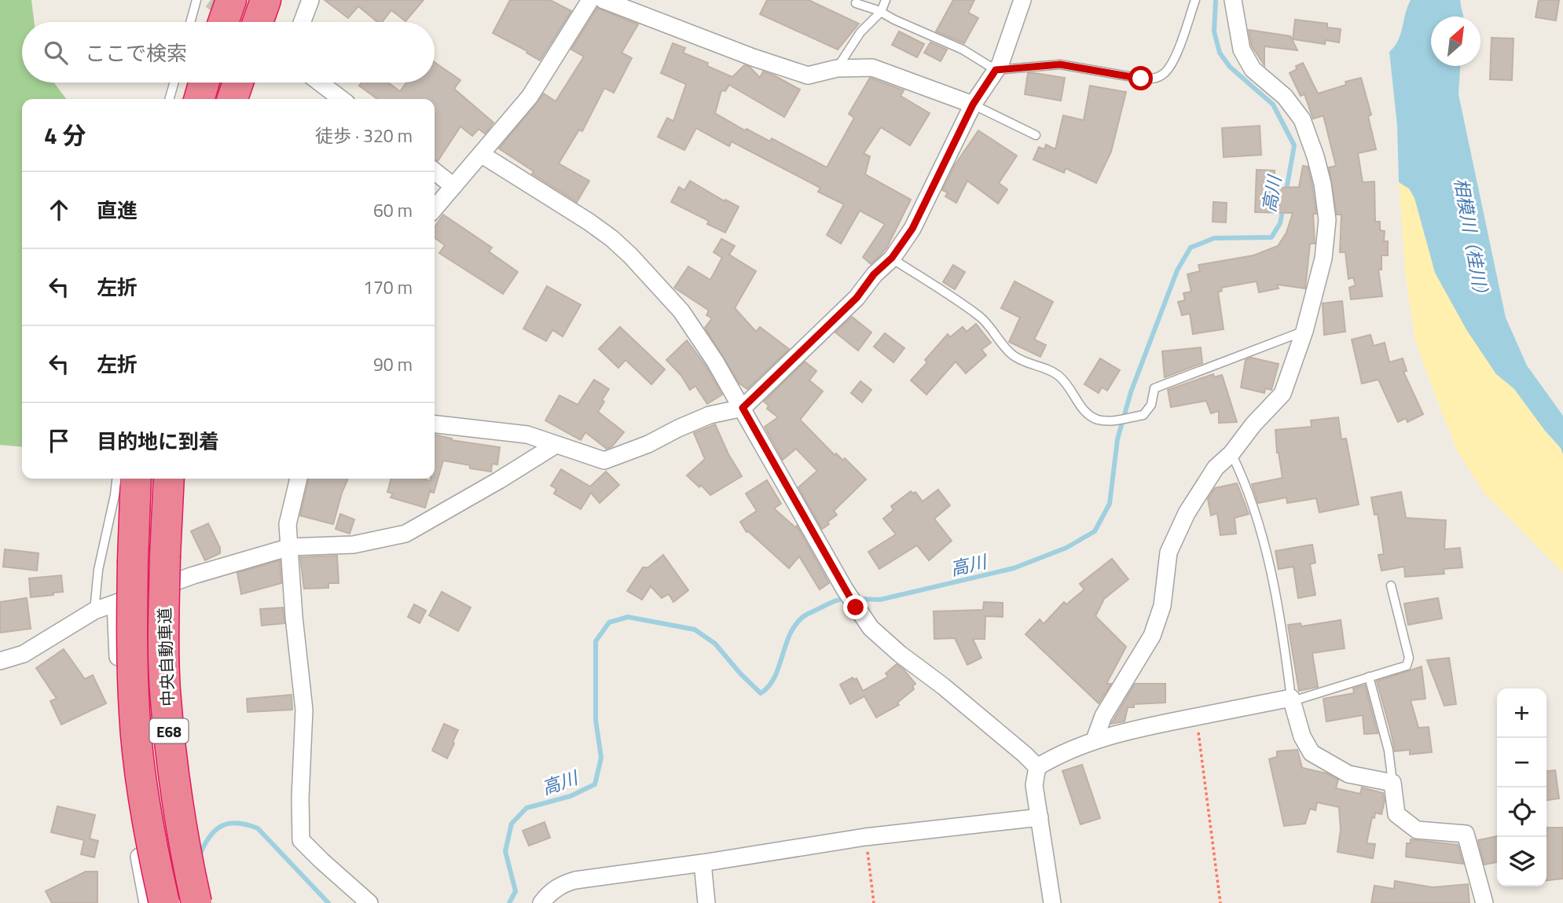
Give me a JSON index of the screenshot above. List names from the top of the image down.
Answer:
{
  "streets": {
    "highway": ["中央自動車道", "E68"]
  },
  "water": ["高川", "相模川（桂川）"],
  "north": "top right",
  "page": {
    "search": "ここで検索",
    "heading": ["4 分", "徒歩 · 320 m"],
    "list": [
      ["直進", "60 m"],
      ["左折", "170 m"],
      ["左折", "90 m"],
      "目的地に到着"
    ],
    "map_buttons": ["+", "−"]
  }
}
